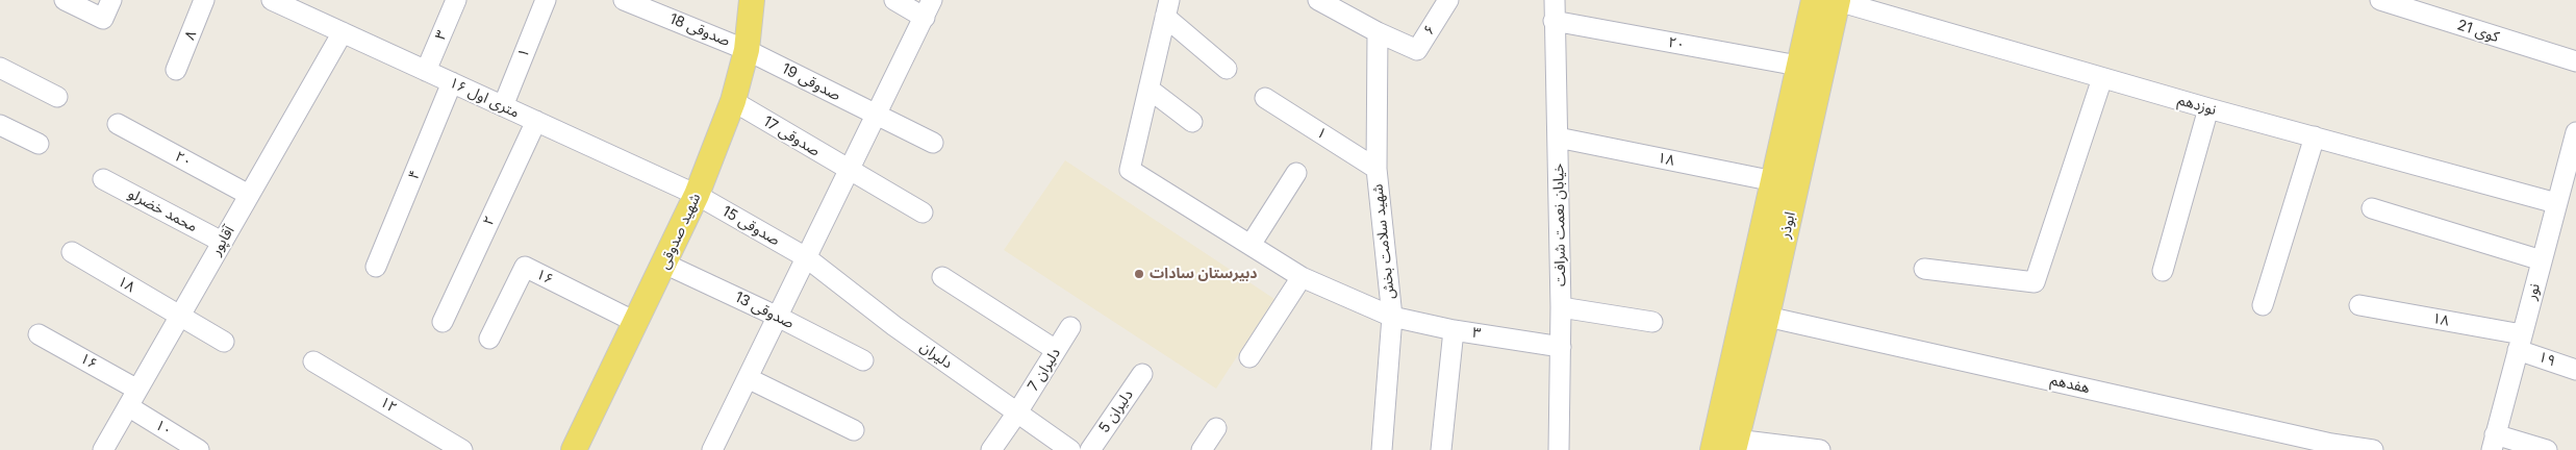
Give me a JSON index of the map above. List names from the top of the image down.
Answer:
{
  "streets": {
    "main road": ["ابوذر", "شهید صدوقی"],
    "street": [
      "صدوقی 18",
      "۶",
      "کوی 21",
      "۸",
      "۳",
      "۲۰",
      "۱",
      "صدوقی 19",
      "۱۶ متری اول",
      "نوزدهم",
      "صدوقی 17",
      "۱۸",
      "۴",
      "محمد خضرلو",
      "۲",
      "خیابان نعمت شرافت",
      "صدوقی 15",
      "آقاپور",
      "شهید سلامت بخش",
      "۱۶",
      "نور",
      "صدوقی 13",
      "دلیران",
      "۱۹",
      "دلیران 7",
      "هفدهم",
      "۱۲",
      "دلیران 5",
      "۱۰"
    ]
  },
  "crossings": [
    ["صدوقی 18", "صدوقی 19"],
    ["صدوقی 18", "شهید صدوقی"],
    ["۶", "شهید سلامت بخش"],
    ["۳", "۱۶ متری اول"],
    ["۳", "خیابان نعمت شرافت"],
    ["۳", "شهید سلامت بخش"],
    ["۲۰", "خیابان نعمت شرافت"],
    ["۲۰", "ابوذر"],
    ["۲۰", "آقاپور"],
    ["۱", "۱۶ متری اول"],
    ["۱", "شهید سلامت بخش"],
    ["صدوقی 19", "شهید صدوقی"],
    ["۱۶ متری اول", "۴"],
    ["۱۶ متری اول", "۲"],
    ["۱۶ متری اول", "صدوقی 15"],
    ["۱۶ متری اول", "شهید صدوقی"],
    ["۱۶ متری اول", "آقاپور"],
    ["نوزدهم", "ابوذر"],
    ["نوزدهم", "نور"],
    ["صدوقی 17", "شهید صدوقی"],
    ["۱۸", "خیابان نعمت شرافت"],
    ["۱۸", "ابوذر"],
    ["۱۸", "آقاپور"],
    ["۱۸", "نور"],
    ["۱۸", "۱۹"],
    ["محمد خضرلو", "آقاپور"],
    ["ابوذر", "هفدهم"],
    ["صدوقی 15", "شهید صدوقی"],
    ["صدوقی 15", "دلیران"],
    ["شهید صدوقی", "۱۶"],
    ["شهید صدوقی", "صدوقی 13"],
    ["آقاپور", "۱۶"],
    ["آقاپور", "۱۰"],
    ["۱۶", "۱۰"],
    ["نور", "۱۹"],
    ["دلیران", "دلیران 7"]
  ],
  "places": ["دبیرستان سادات"]
}
